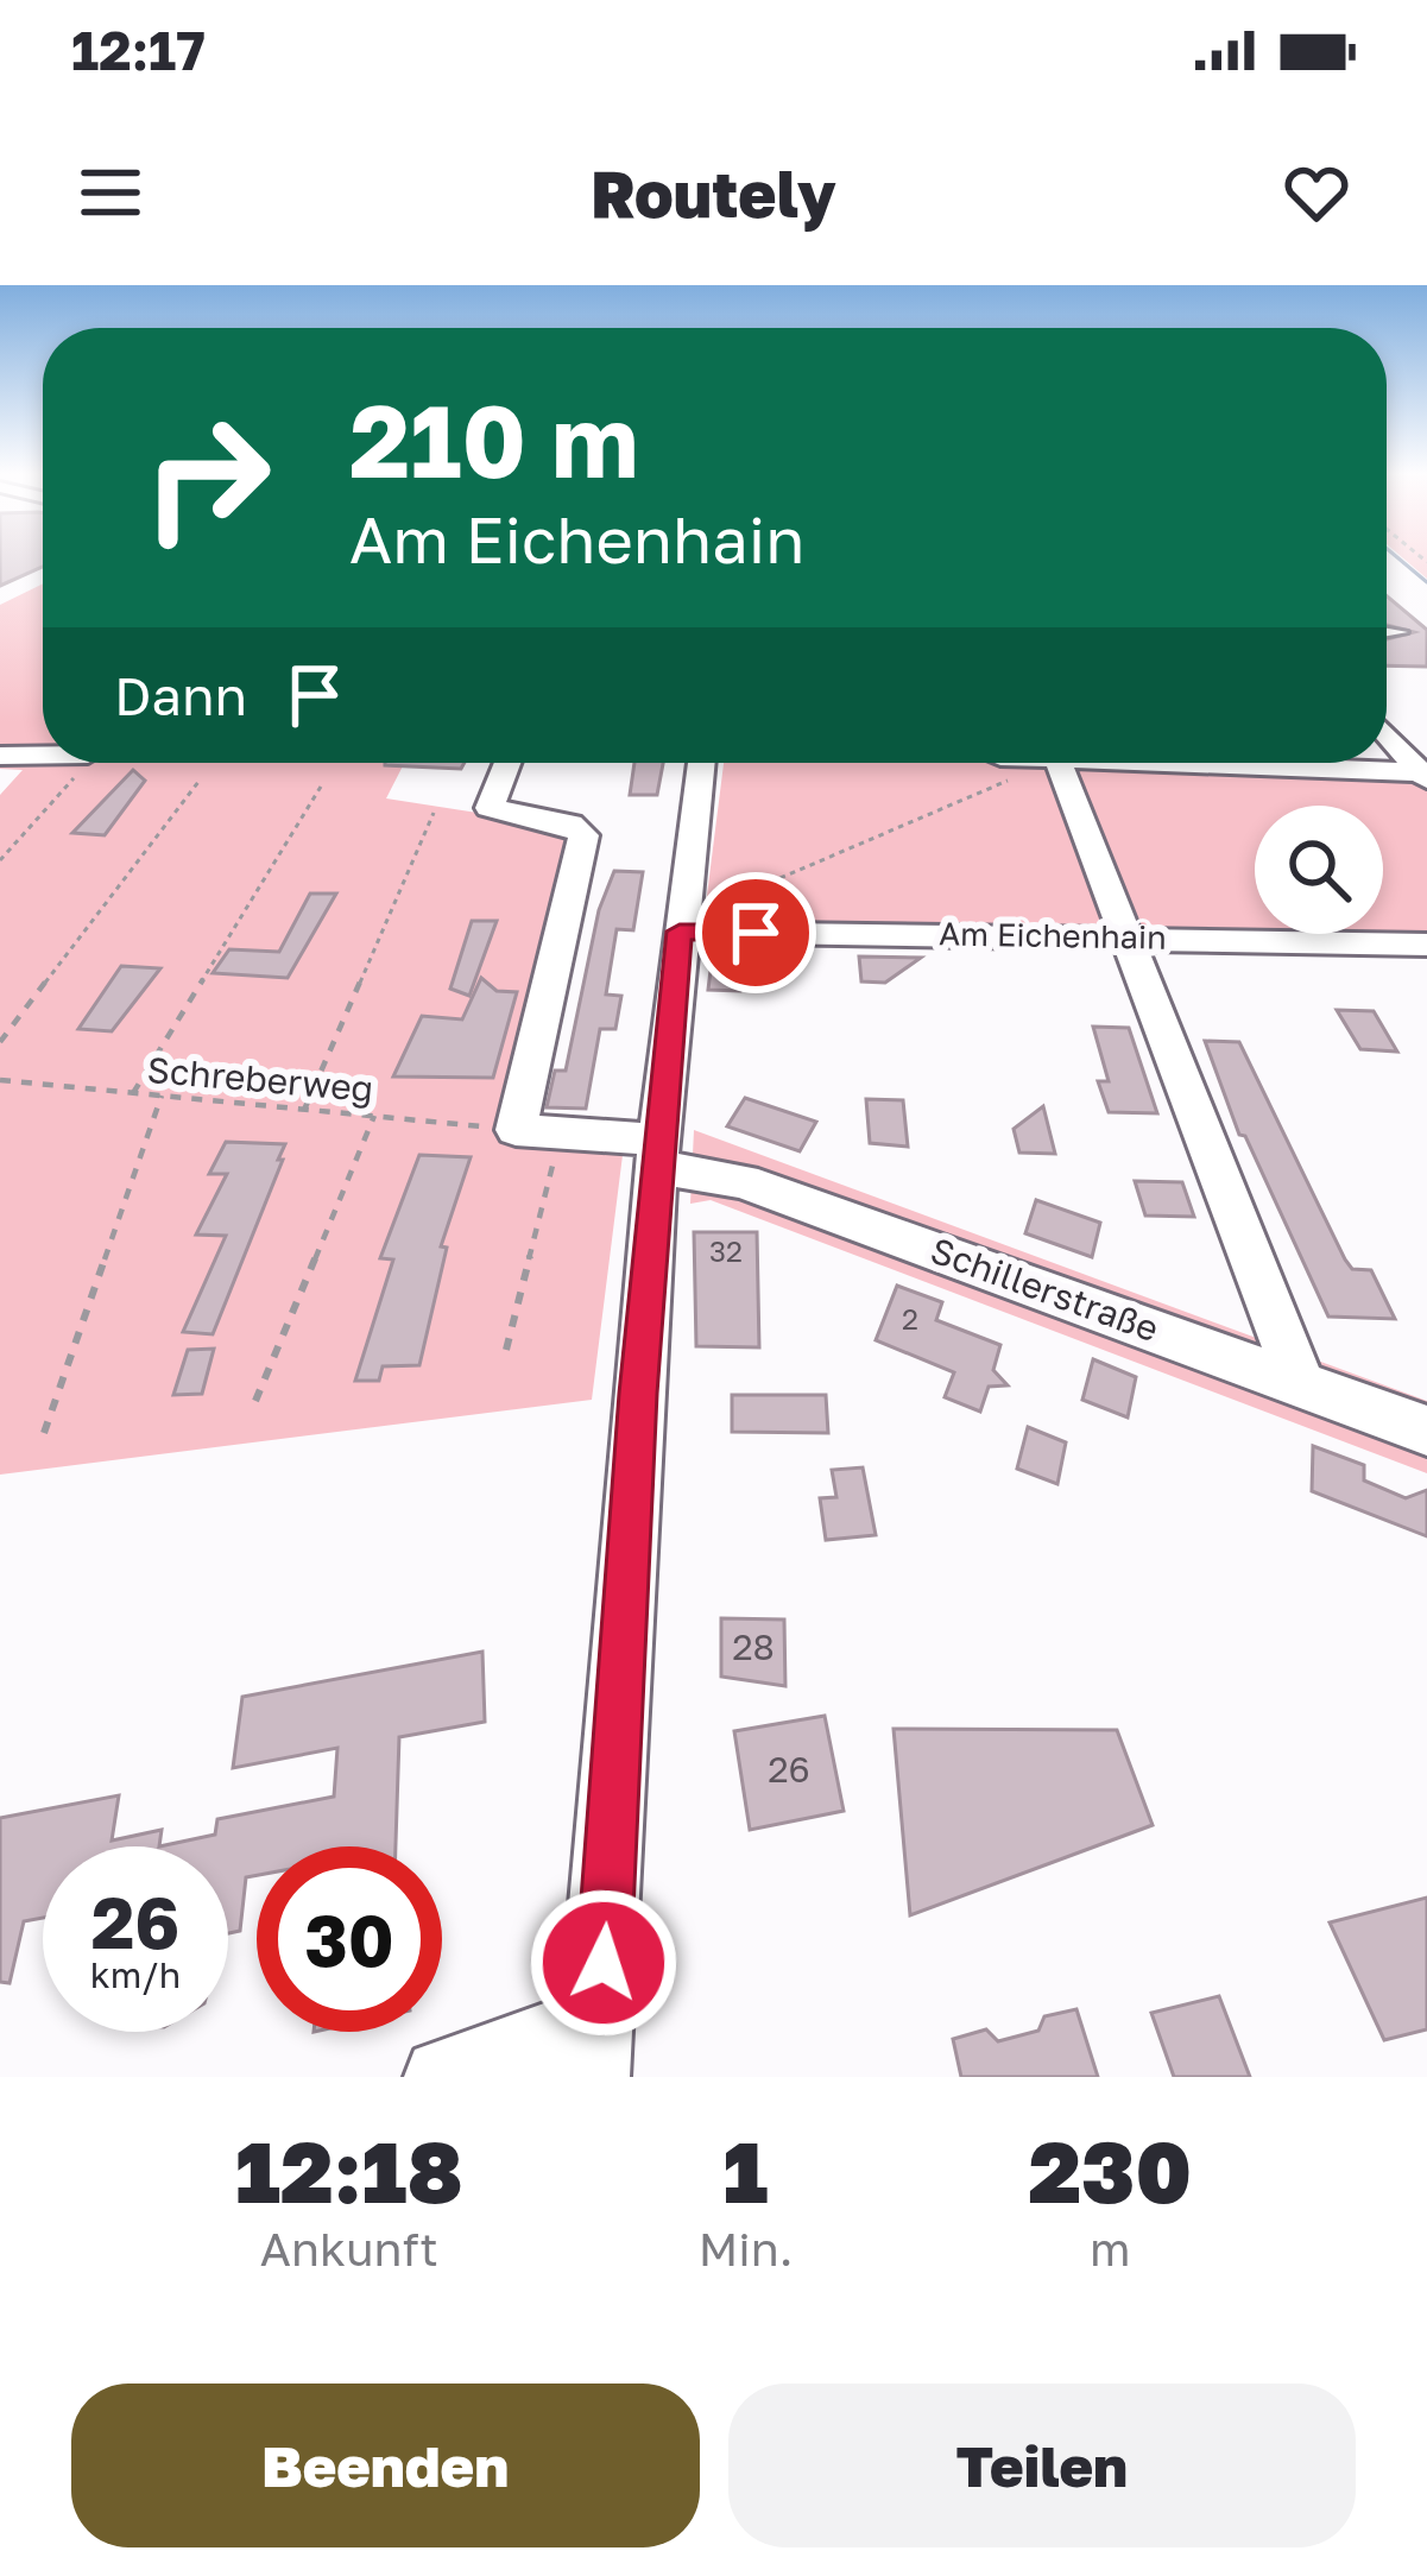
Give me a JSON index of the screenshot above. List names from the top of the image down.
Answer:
{
  "streets": {
    "street": ["Am Eichenhain", "Schillerstraße"],
    "path": ["Schreberweg"]
  },
  "crossings": [
    ["Schreberweg", "Schillerstraße"]
  ],
  "house_numbers": [
    "32",
    "2",
    "28",
    "26"
  ],
  "page": {
    "status": "12:17",
    "header": "Routely",
    "turn": ["210 m", "Am Eichenhain"],
    "then": "Dann",
    "speed": "26 km/h",
    "limit": "30",
    "eta": [
      "12:18",
      "Ankunft",
      "1",
      "Min.",
      "230",
      "m"
    ],
    "buttons": ["Beenden", "Teilen"]
  }
}
